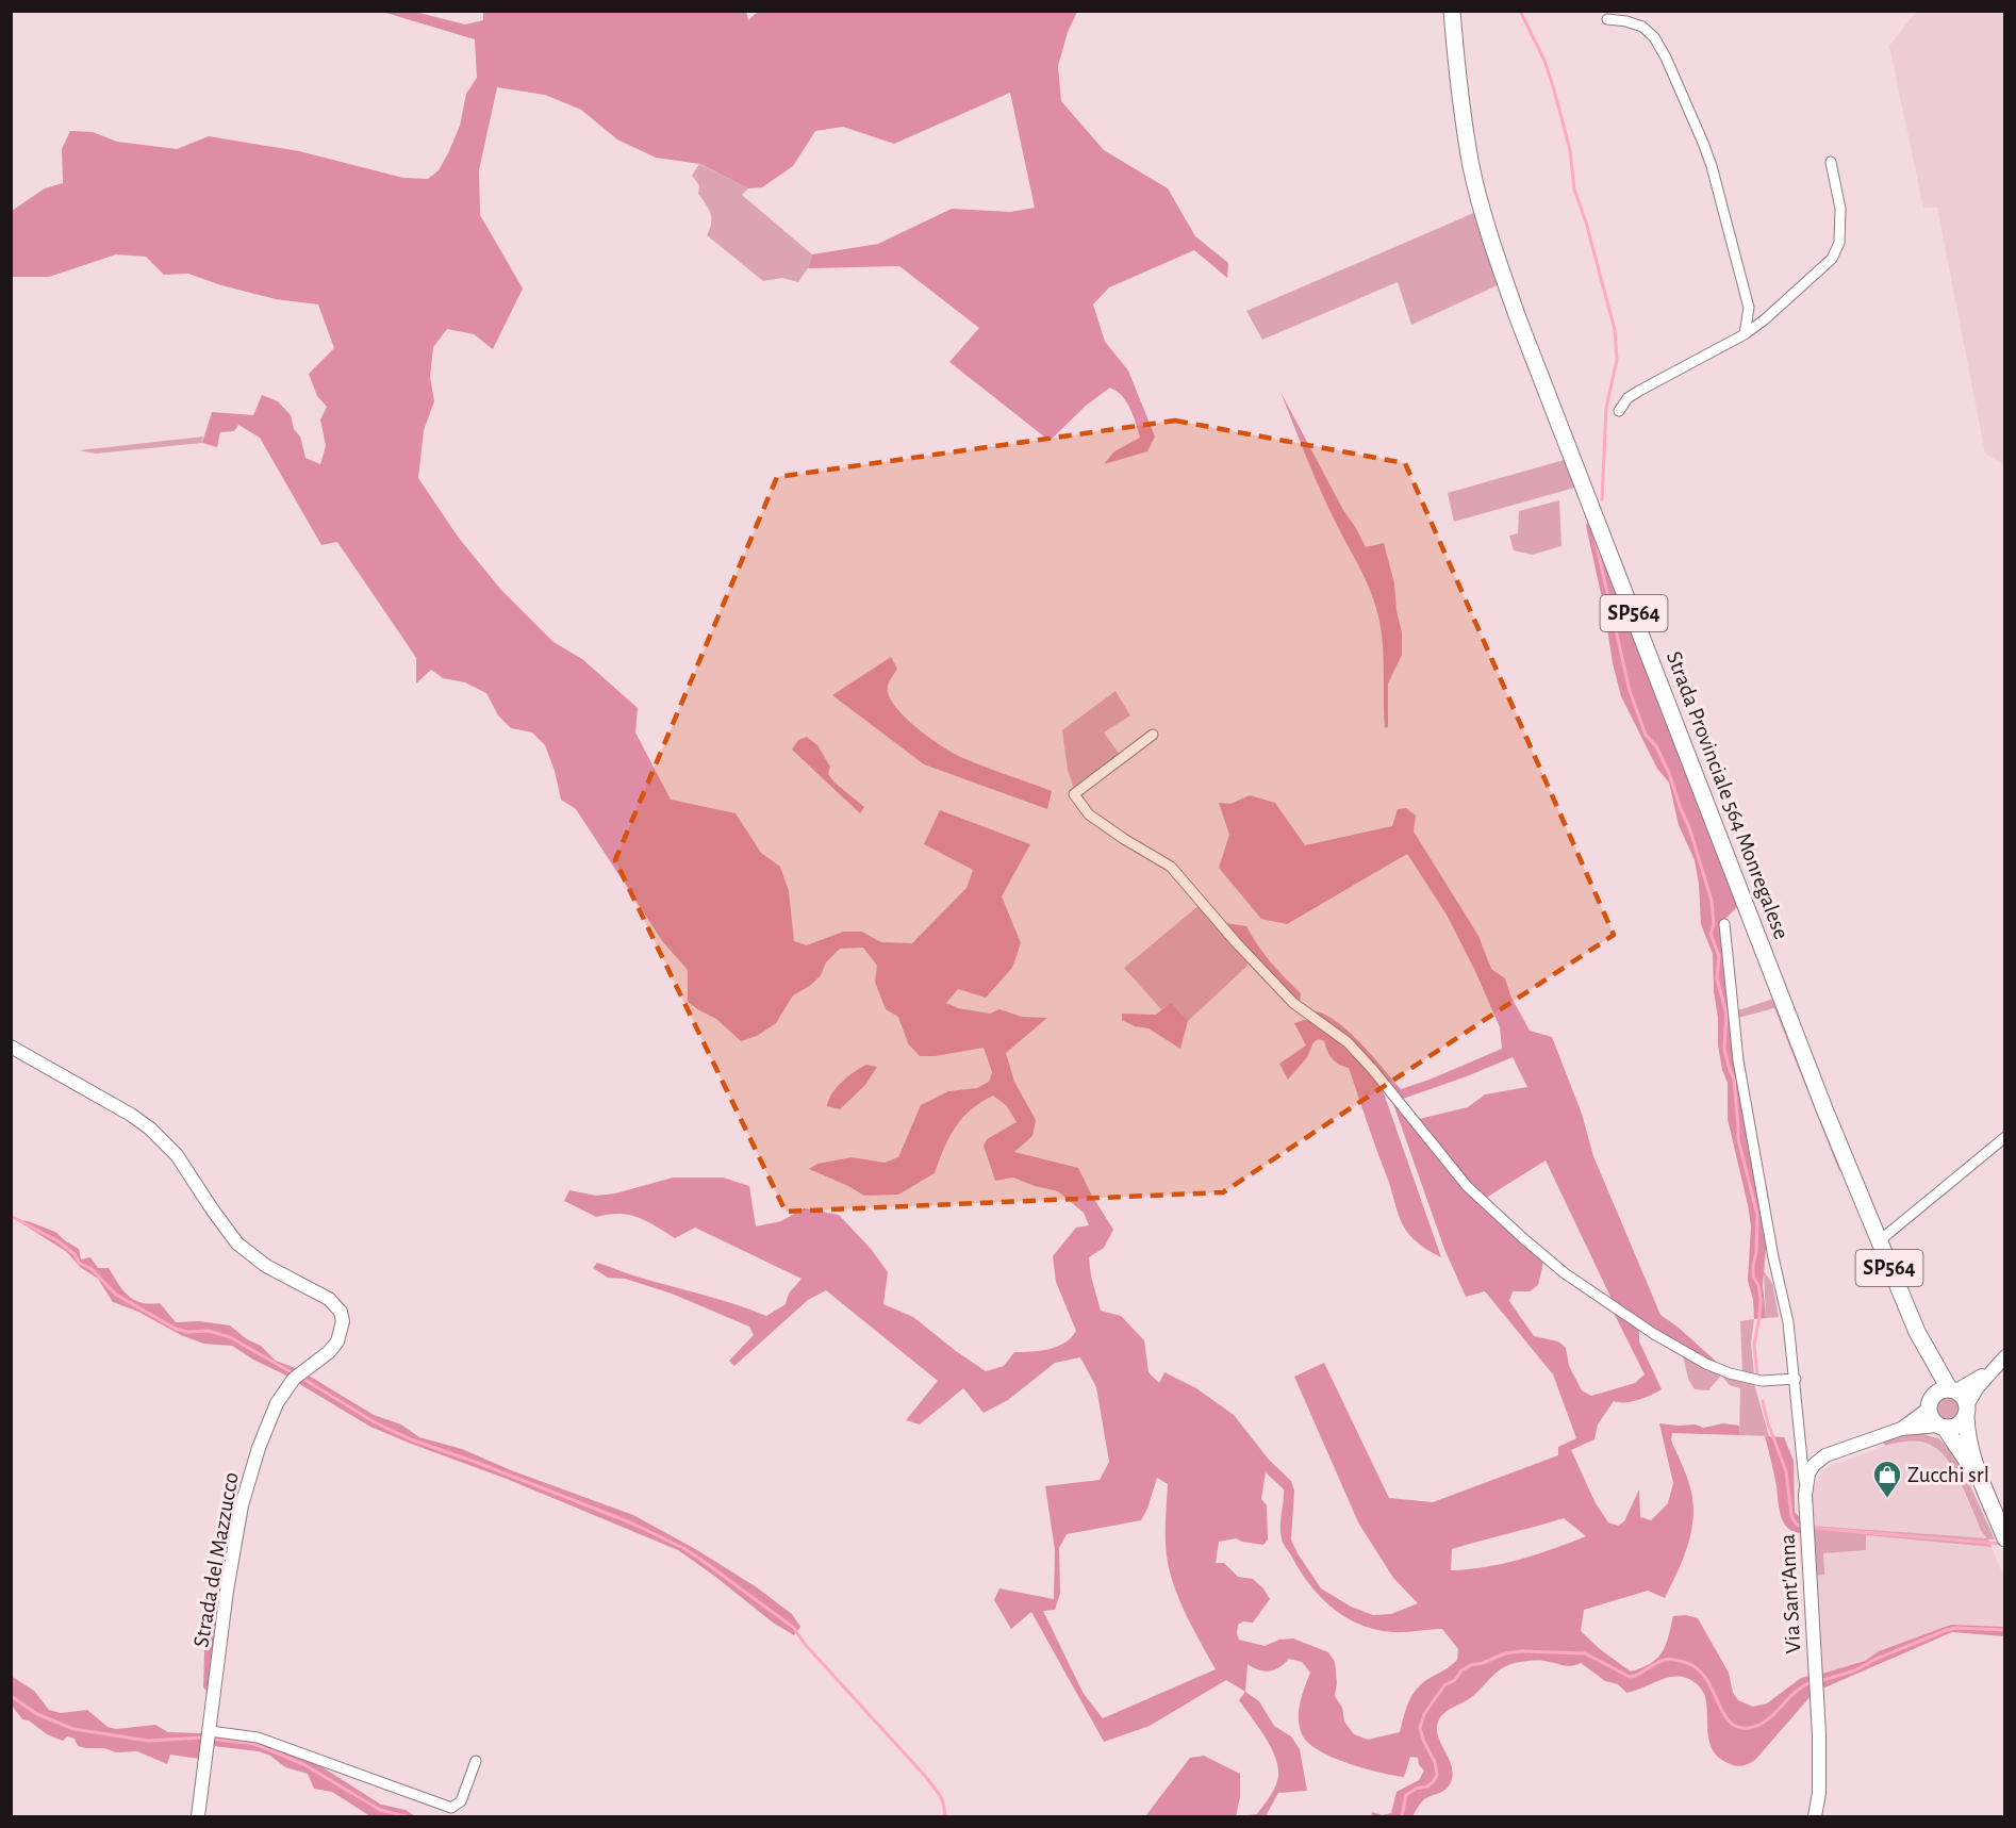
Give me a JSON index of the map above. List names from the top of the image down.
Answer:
{
  "streets": {
    "main road": ["SP564", "Strada Provinciale 564 Monregalese"],
    "street": ["Strada del Mazzucco", "Via Sant'Anna"]
  },
  "places": {
    "shop": ["Zucchi srl"]
  }
}
